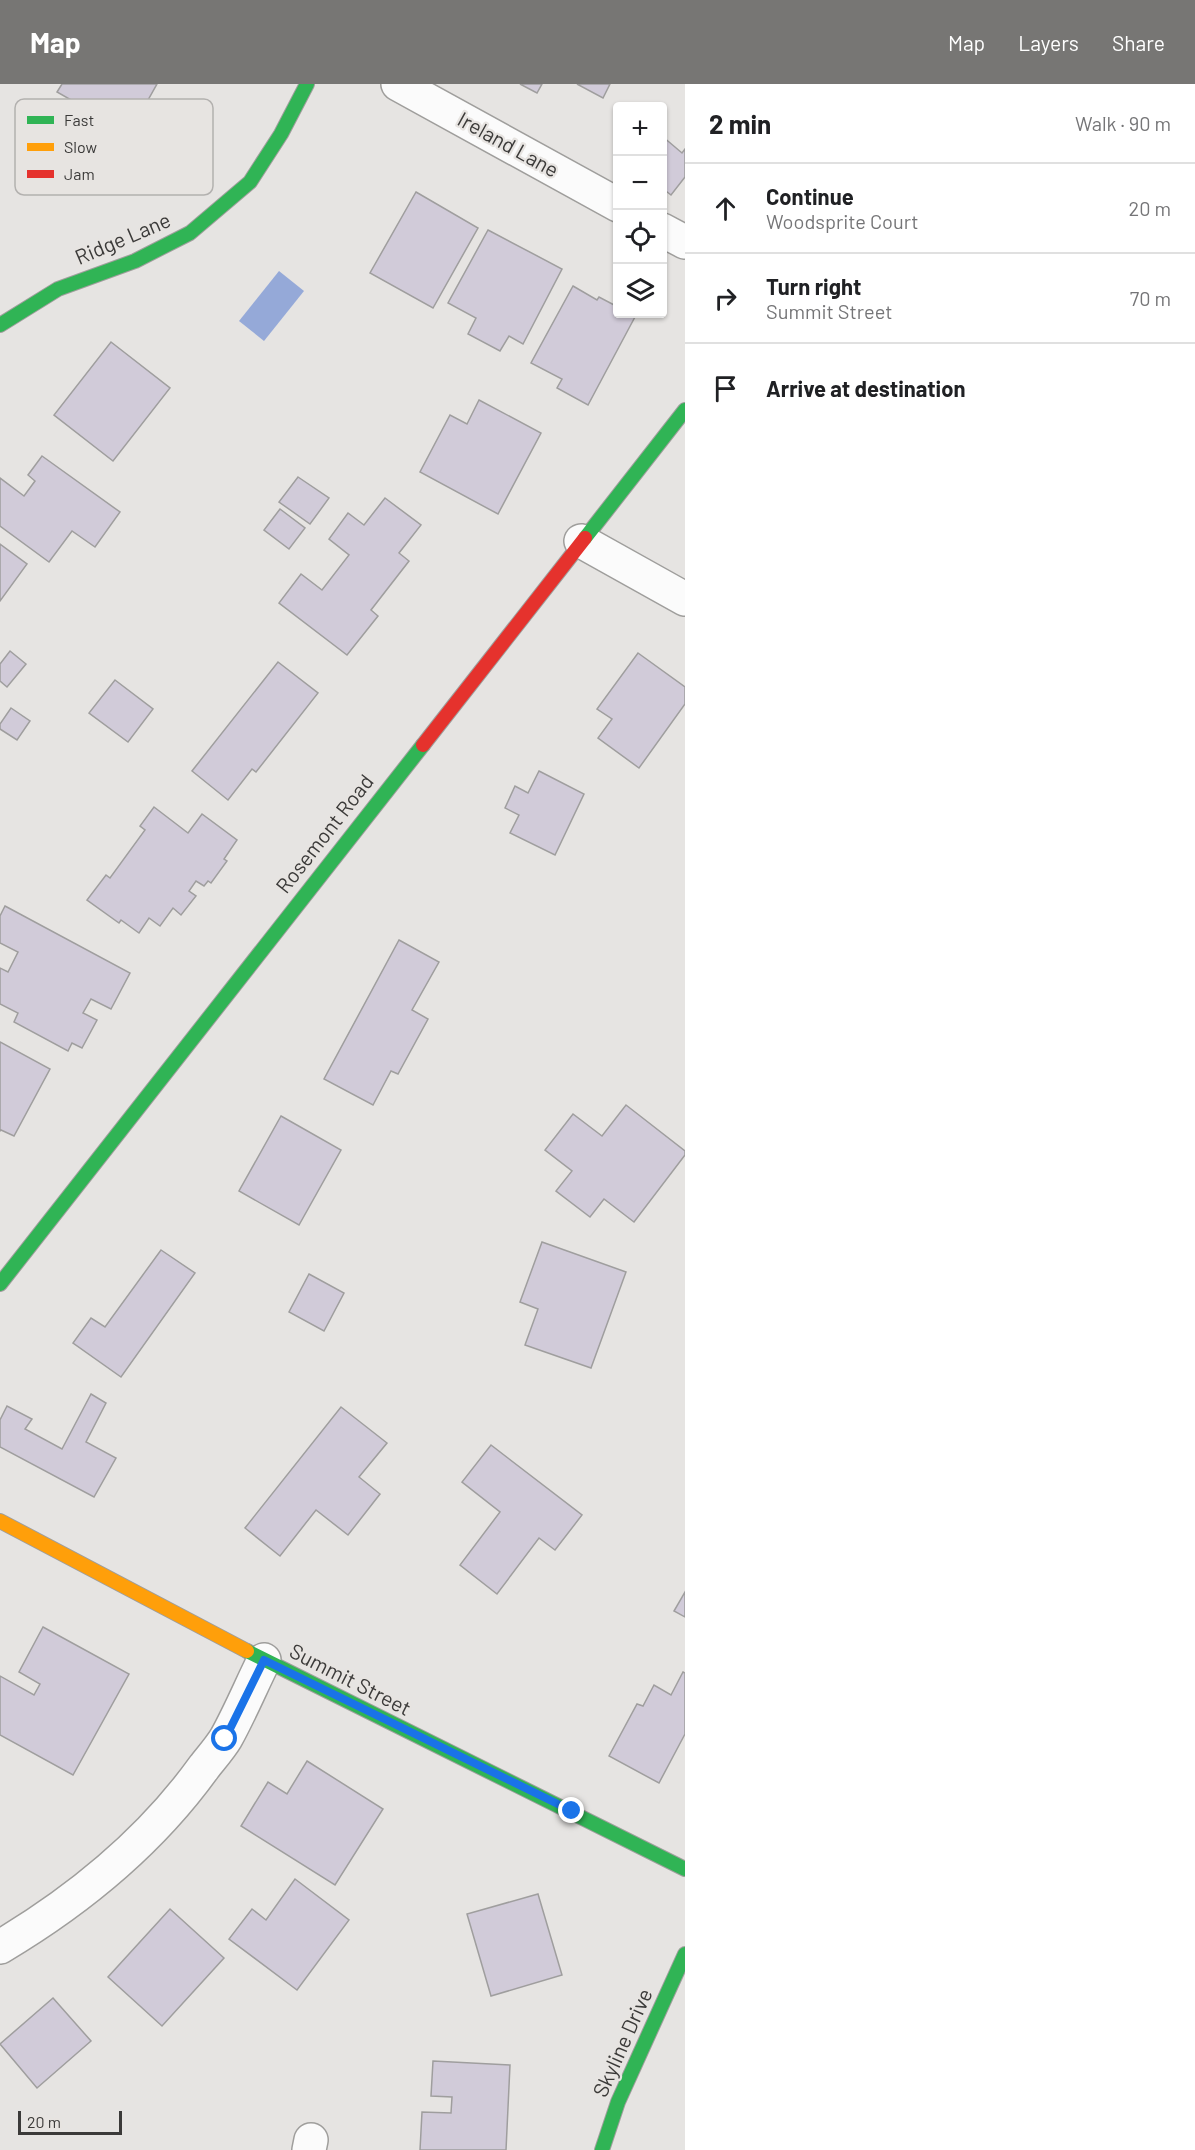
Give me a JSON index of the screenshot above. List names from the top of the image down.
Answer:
{
  "streets": {
    "street": [
      "Ireland Lane",
      "Ridge Lane",
      "Rosemont Road",
      "Summit Street",
      "Skyline Drive"
    ]
  },
  "legend": ["Fast", "Slow", "Jam"],
  "scale_bar": "20 m",
  "page": {
    "header": "Map",
    "nav": ["Map", "Layers", "Share"],
    "heading": ["2 min", "Walk · 90 m"],
    "map_buttons": ["+", "−"],
    "list": [
      ["Continue", "Woodsprite Court", "20 m"],
      ["Turn right", "Summit Street", "70 m"],
      "Arrive at destination"
    ],
    "scale": "20 m"
  }
}
